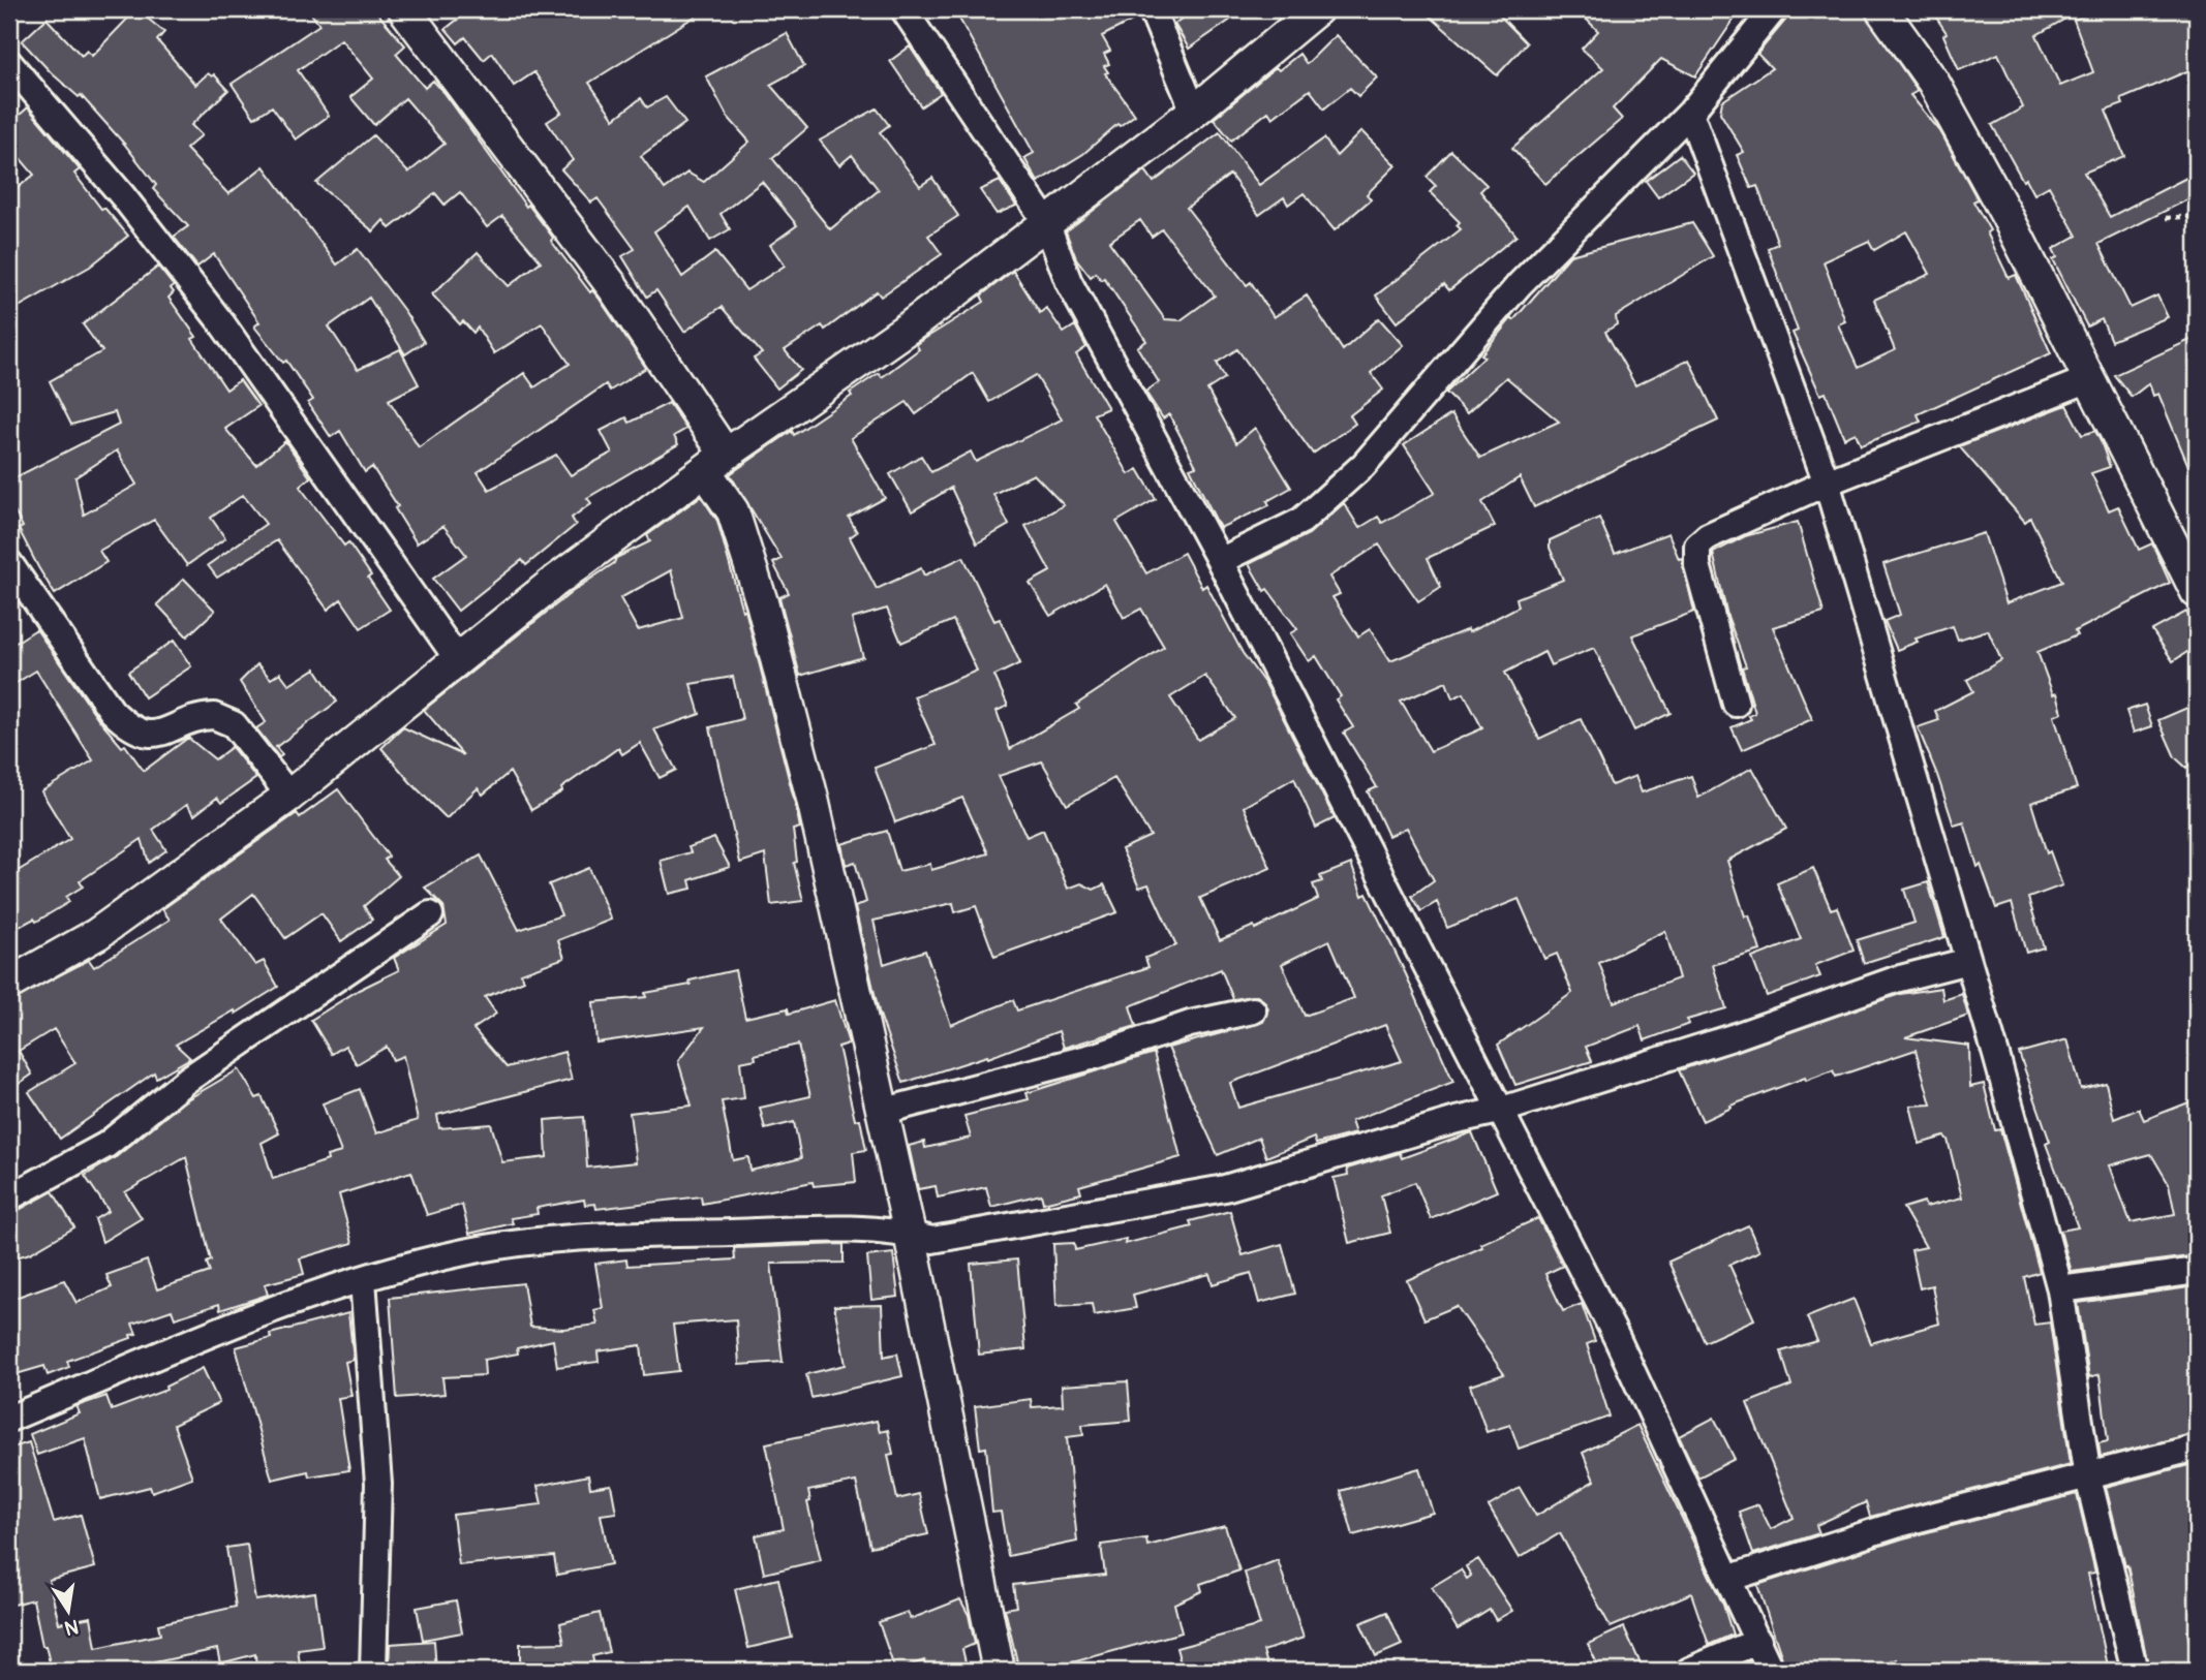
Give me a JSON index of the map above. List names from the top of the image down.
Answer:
{
  "north": "bottom"
}
